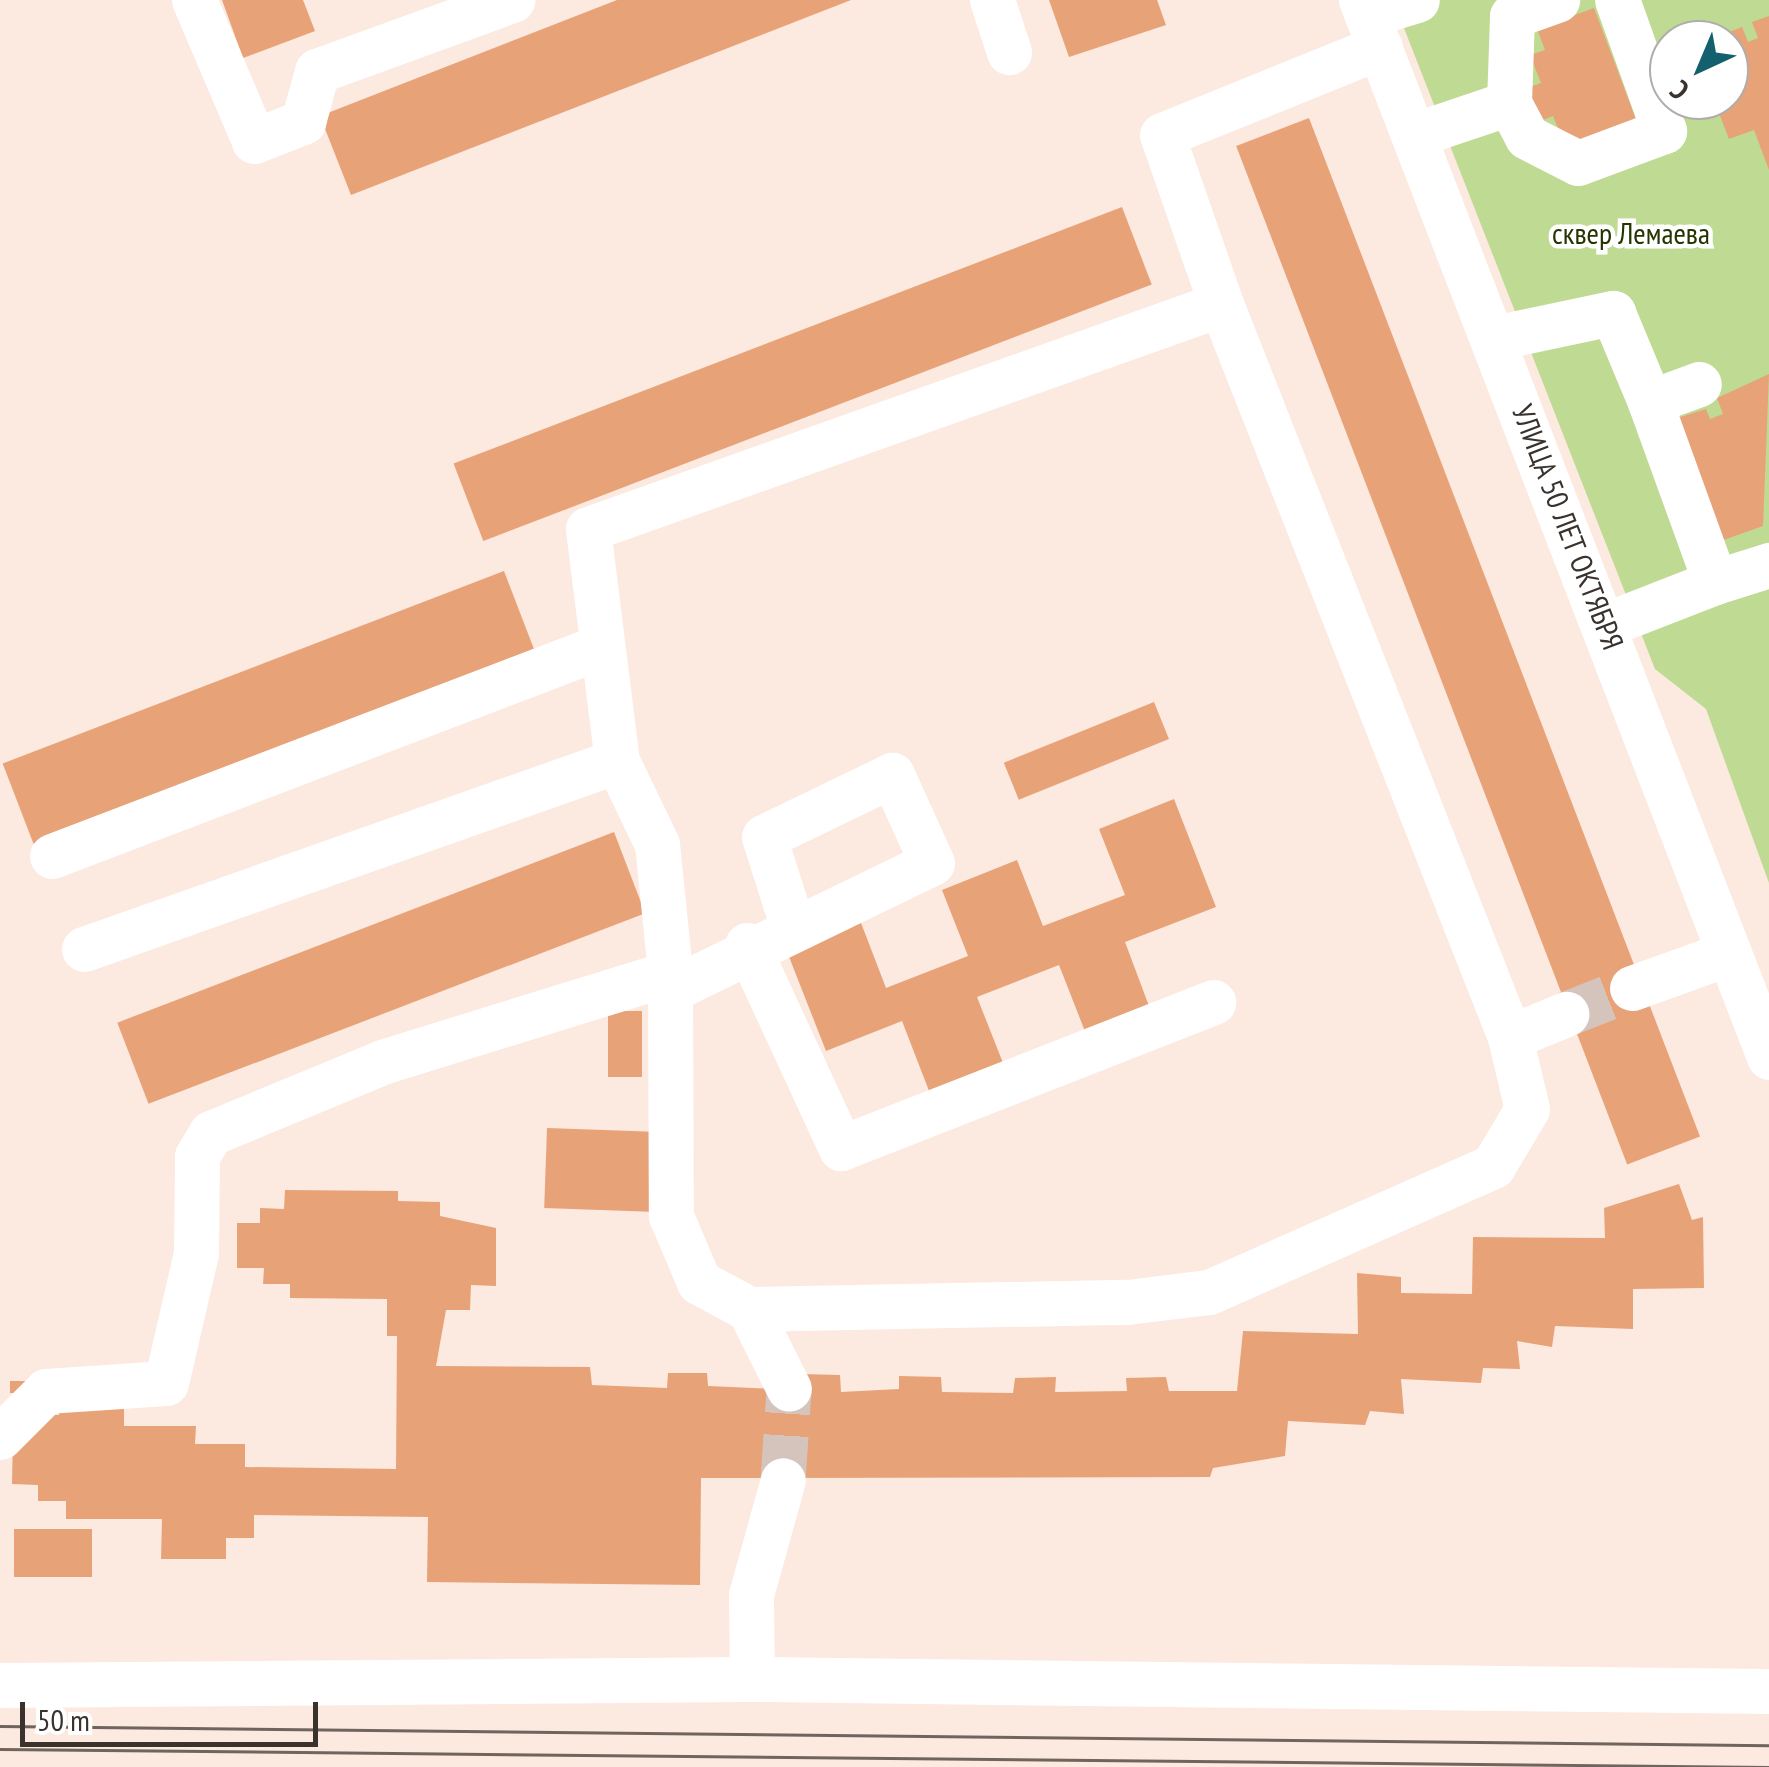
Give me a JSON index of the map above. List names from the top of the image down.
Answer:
{
  "streets": {
    "street": ["УЛИЦА 50 ЛЕТ ОКТЯБРЯ"]
  },
  "parks": ["сквер Лемаева"],
  "scale_bar": "50 m",
  "north": "bottom left"
}
